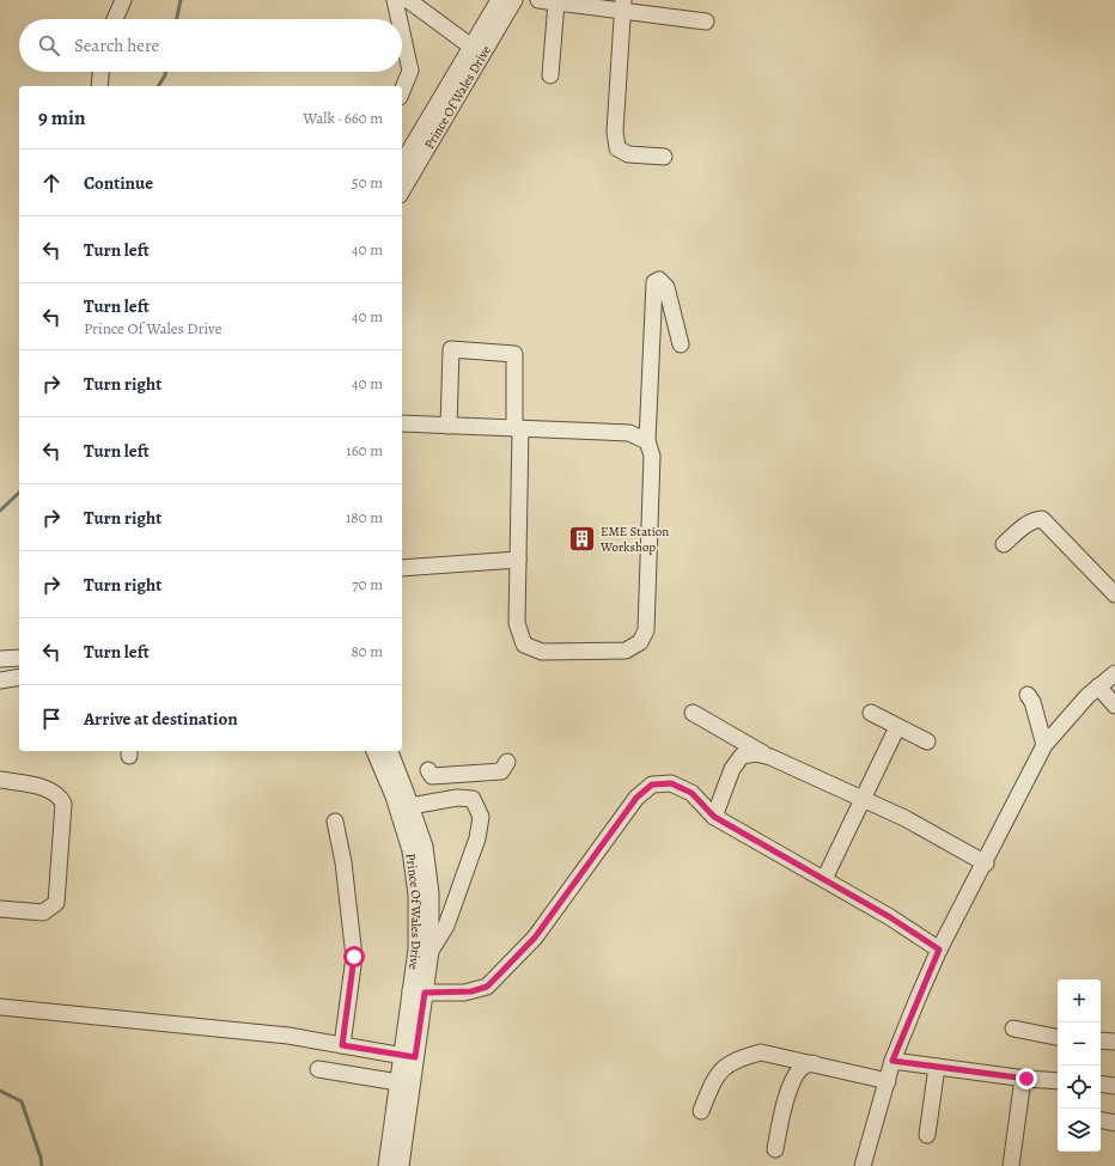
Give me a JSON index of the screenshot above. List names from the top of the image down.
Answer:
{
  "streets": {
    "street": ["Prince Of Wales Drive"]
  },
  "places": {
    "building": ["EME Station Workshop"]
  },
  "page": {
    "search": "Search here",
    "heading": ["9 min", "Walk · 660 m"],
    "list": [
      ["Continue", "50 m"],
      ["Turn left", "40 m"],
      ["Turn left", "Prince Of Wales Drive", "40 m"],
      ["Turn right", "40 m"],
      ["Turn left", "160 m"],
      ["Turn right", "180 m"],
      ["Turn right", "70 m"],
      ["Turn left", "80 m"],
      "Arrive at destination"
    ],
    "map_buttons": ["+", "−"]
  }
}
